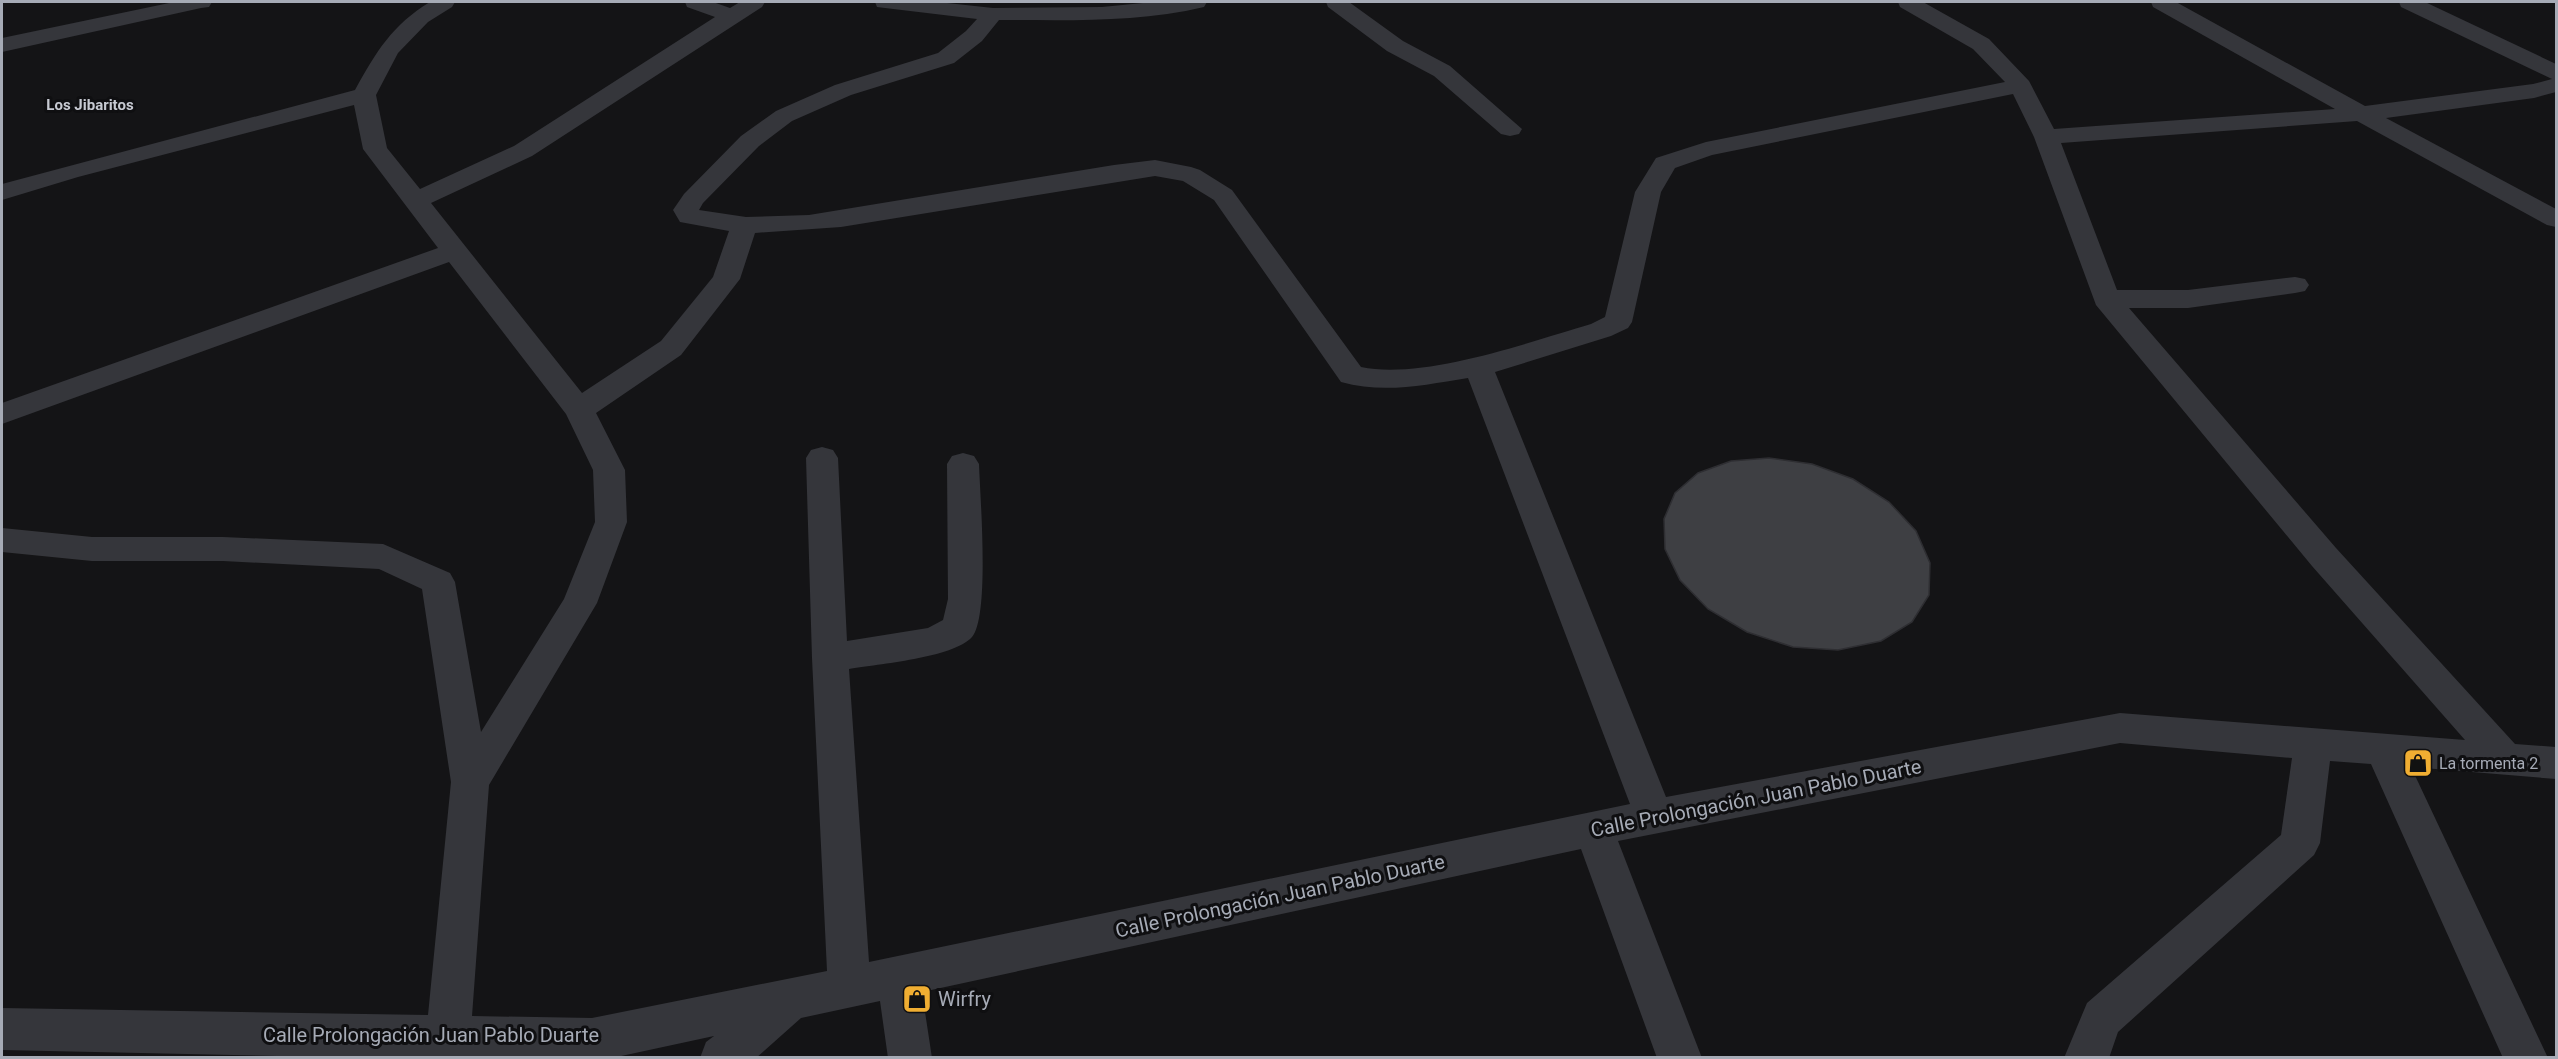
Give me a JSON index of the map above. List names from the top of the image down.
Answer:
{
  "streets": {
    "street": ["Calle Prolongación Juan Pablo Duarte"]
  },
  "districts": ["Los Jibaritos"],
  "places": {
    "shop": ["La tormenta 2", "Wirfry"]
  }
}
